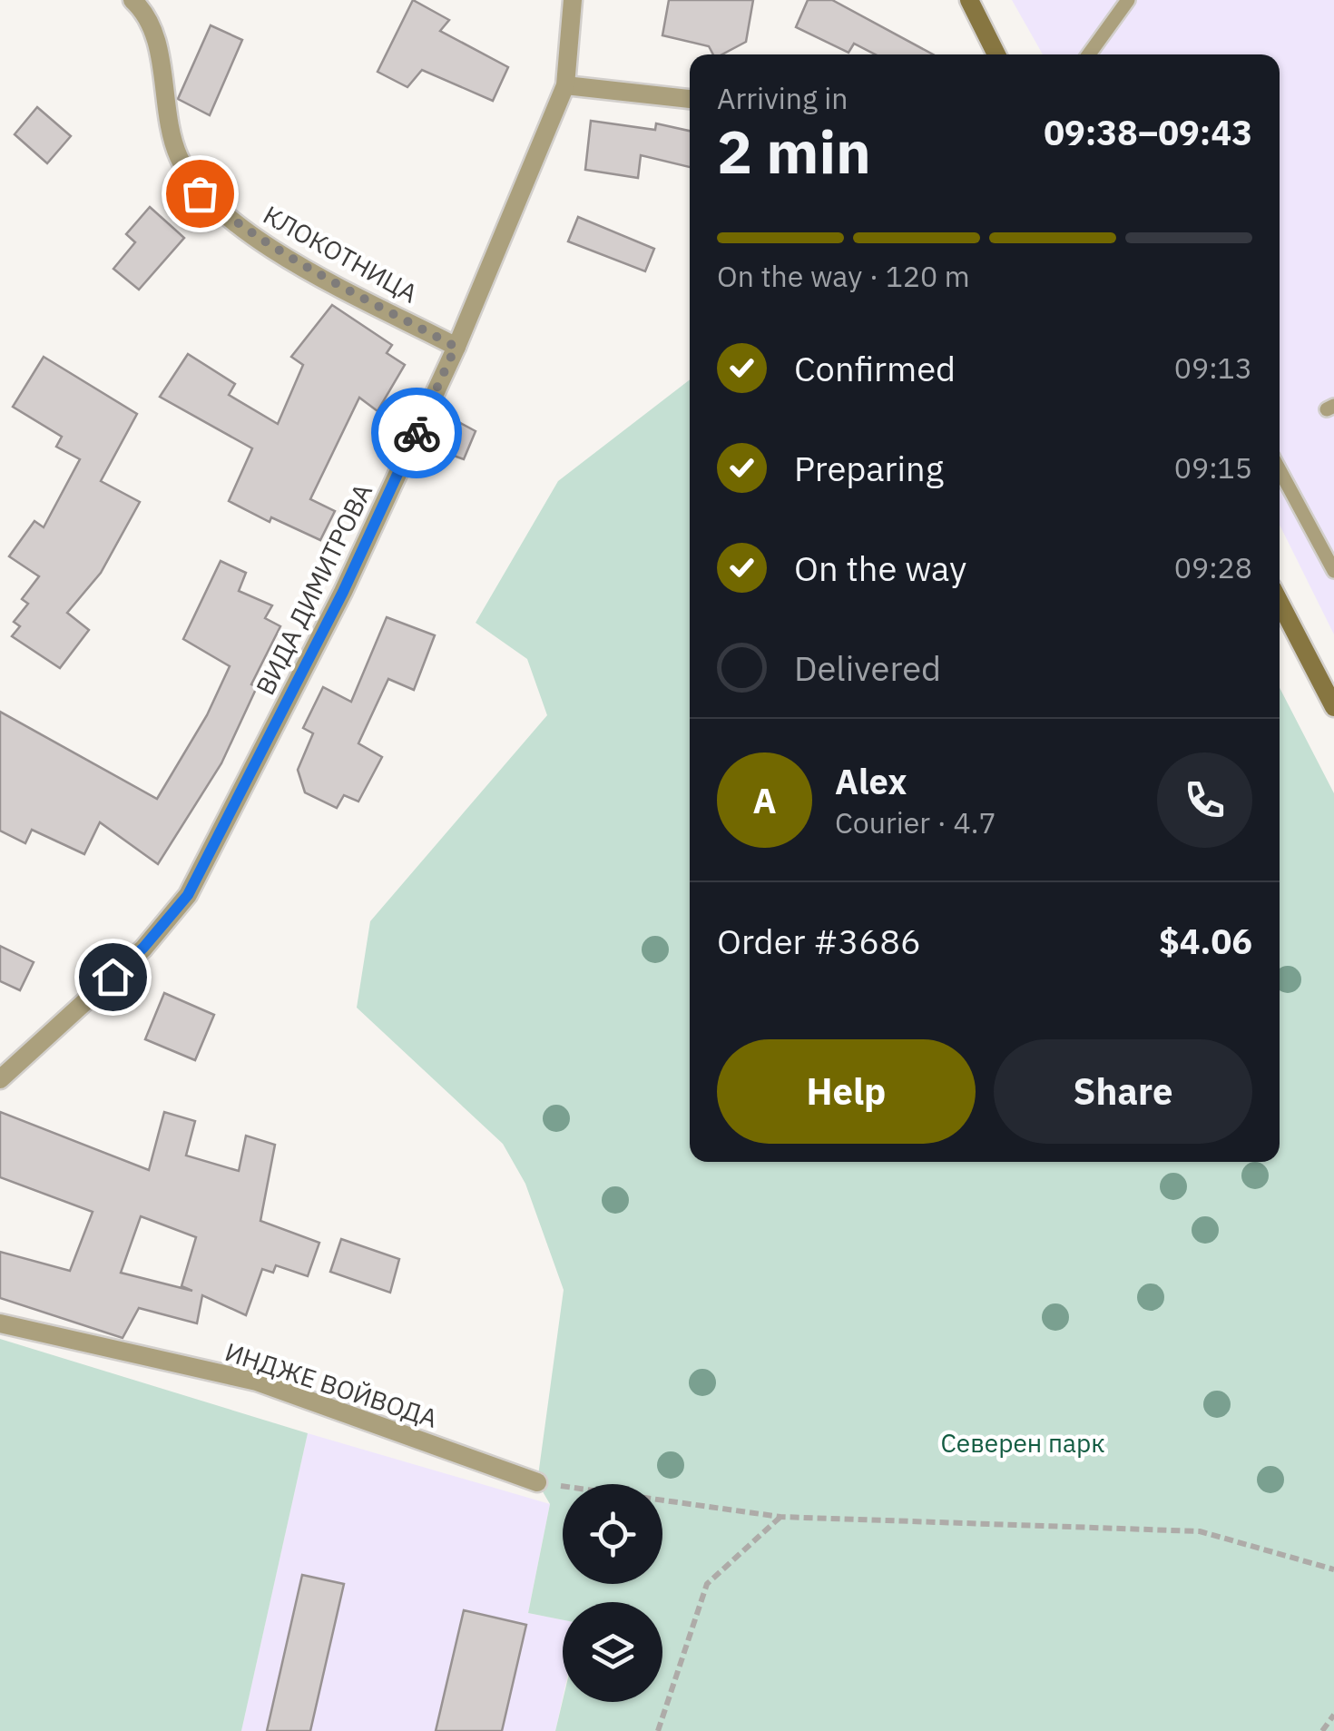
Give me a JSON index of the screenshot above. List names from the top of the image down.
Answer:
{
  "streets": {
    "street": ["КЛОКОТНИЦА", "ВИДА ДИМИТРОВА", "ИНДЖЕ ВОЙВОДА"]
  },
  "crossings": [
    ["КЛОКОТНИЦА", "ВИДА ДИМИТРОВА"]
  ],
  "parks": ["Северен парк"],
  "page": {
    "heading": ["2 min", "Arriving in", "09:38–09:43"],
    "panel": [
      "Alex",
      "Courier · 4.7",
      "Order #3686",
      "$4.06"
    ],
    "bar": "On the way · 120 m",
    "list": [
      ["Confirmed", "09:13"],
      ["Preparing", "09:15"],
      ["On the way", "09:28"],
      "Delivered"
    ],
    "round": "A",
    "buttons": ["Help", "Share"]
  }
}
